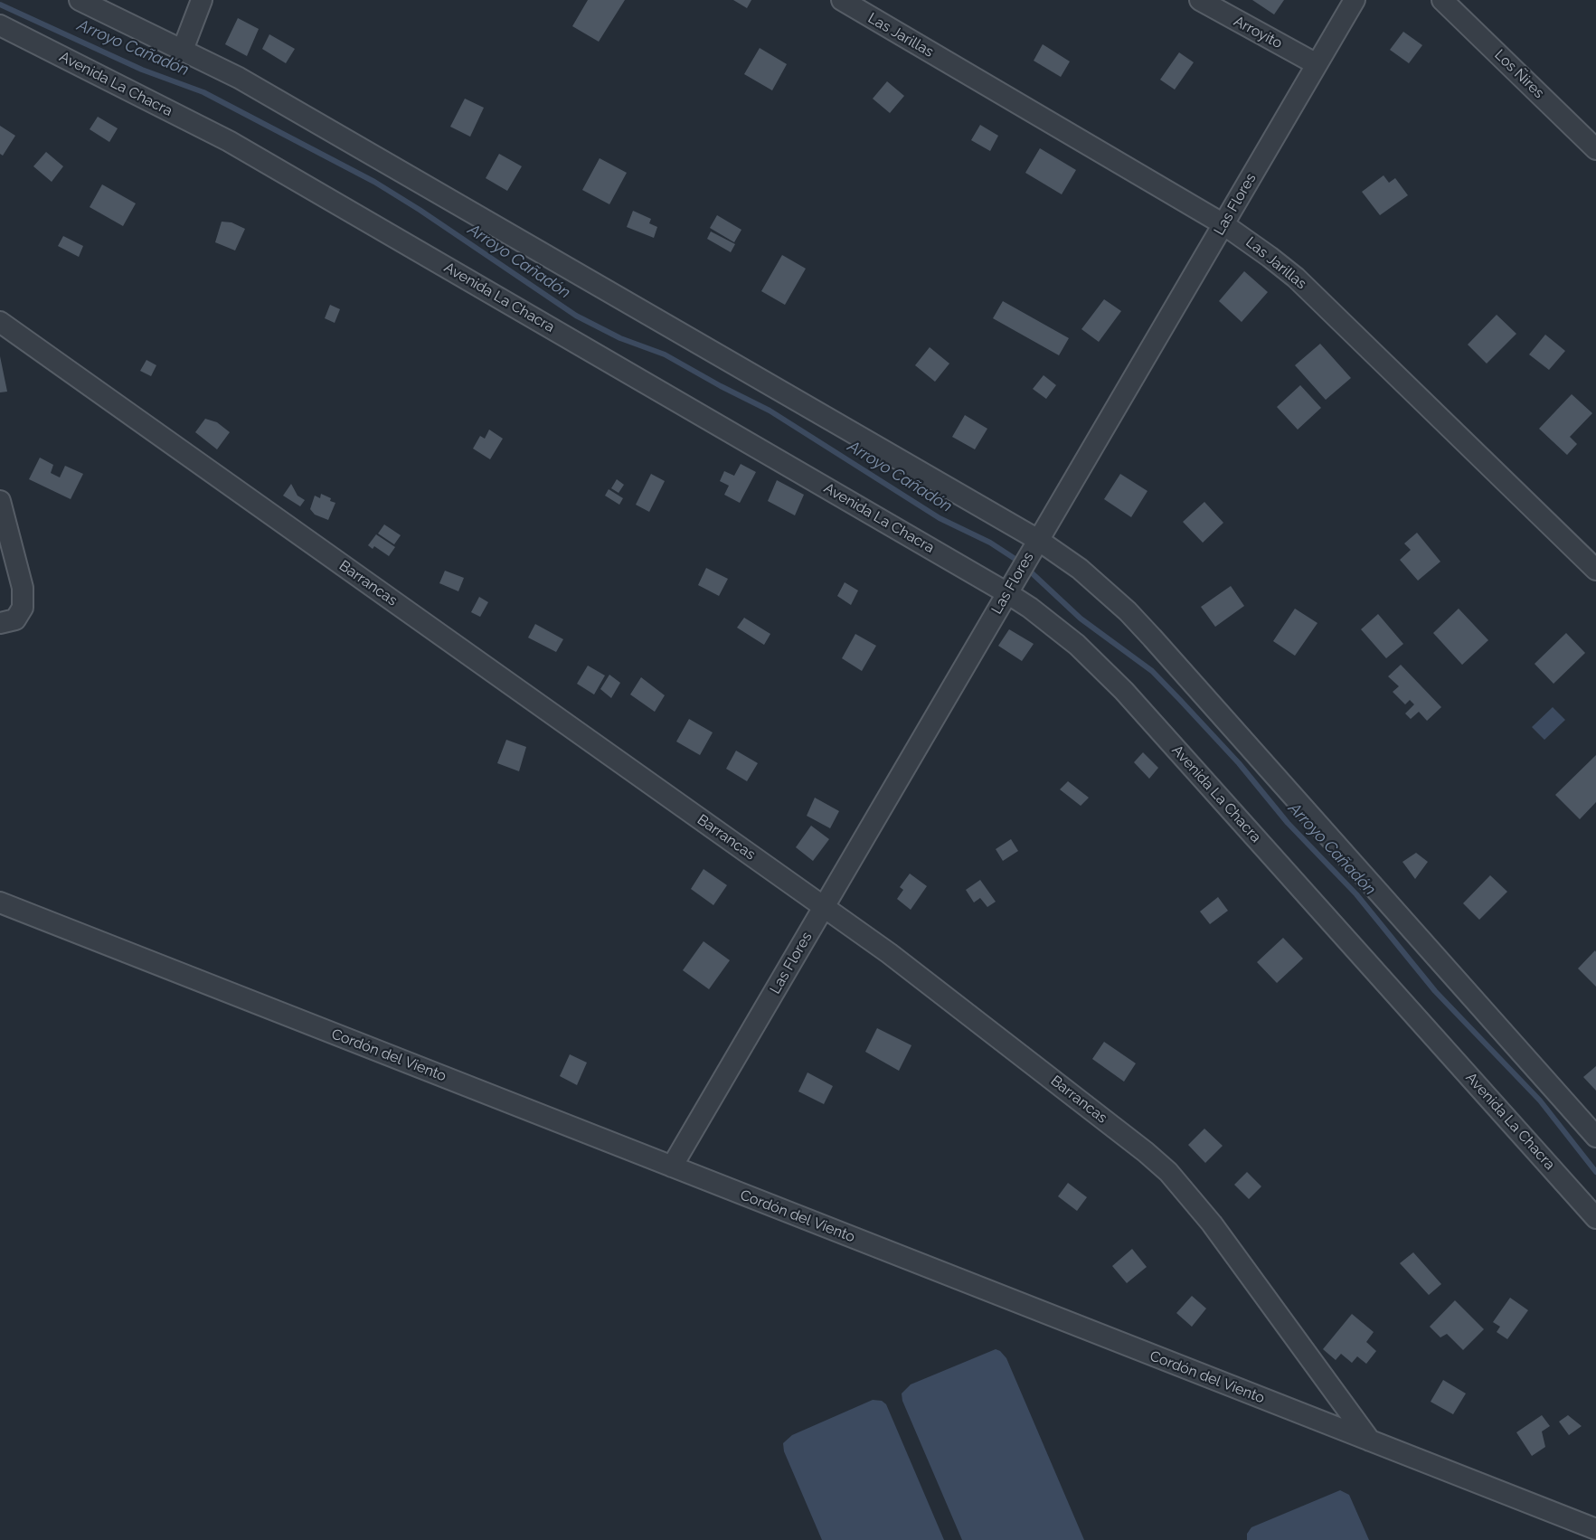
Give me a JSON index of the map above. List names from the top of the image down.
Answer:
{
  "streets": {
    "street": [
      "Arroyito",
      "Las Jarillas",
      "Los Ñires",
      "Avenida La Chacra",
      "Las Flores",
      "Barrancas",
      "Cordón del Viento"
    ]
  },
  "crossings": [
    ["Arroyito", "Las Flores"],
    ["Las Jarillas", "Las Flores"],
    ["Avenida La Chacra", "Las Flores"],
    ["Las Flores", "Barrancas"],
    ["Las Flores", "Cordón del Viento"],
    ["Barrancas", "Cordón del Viento"]
  ],
  "water": ["Arroyo Cañadón"]
}
